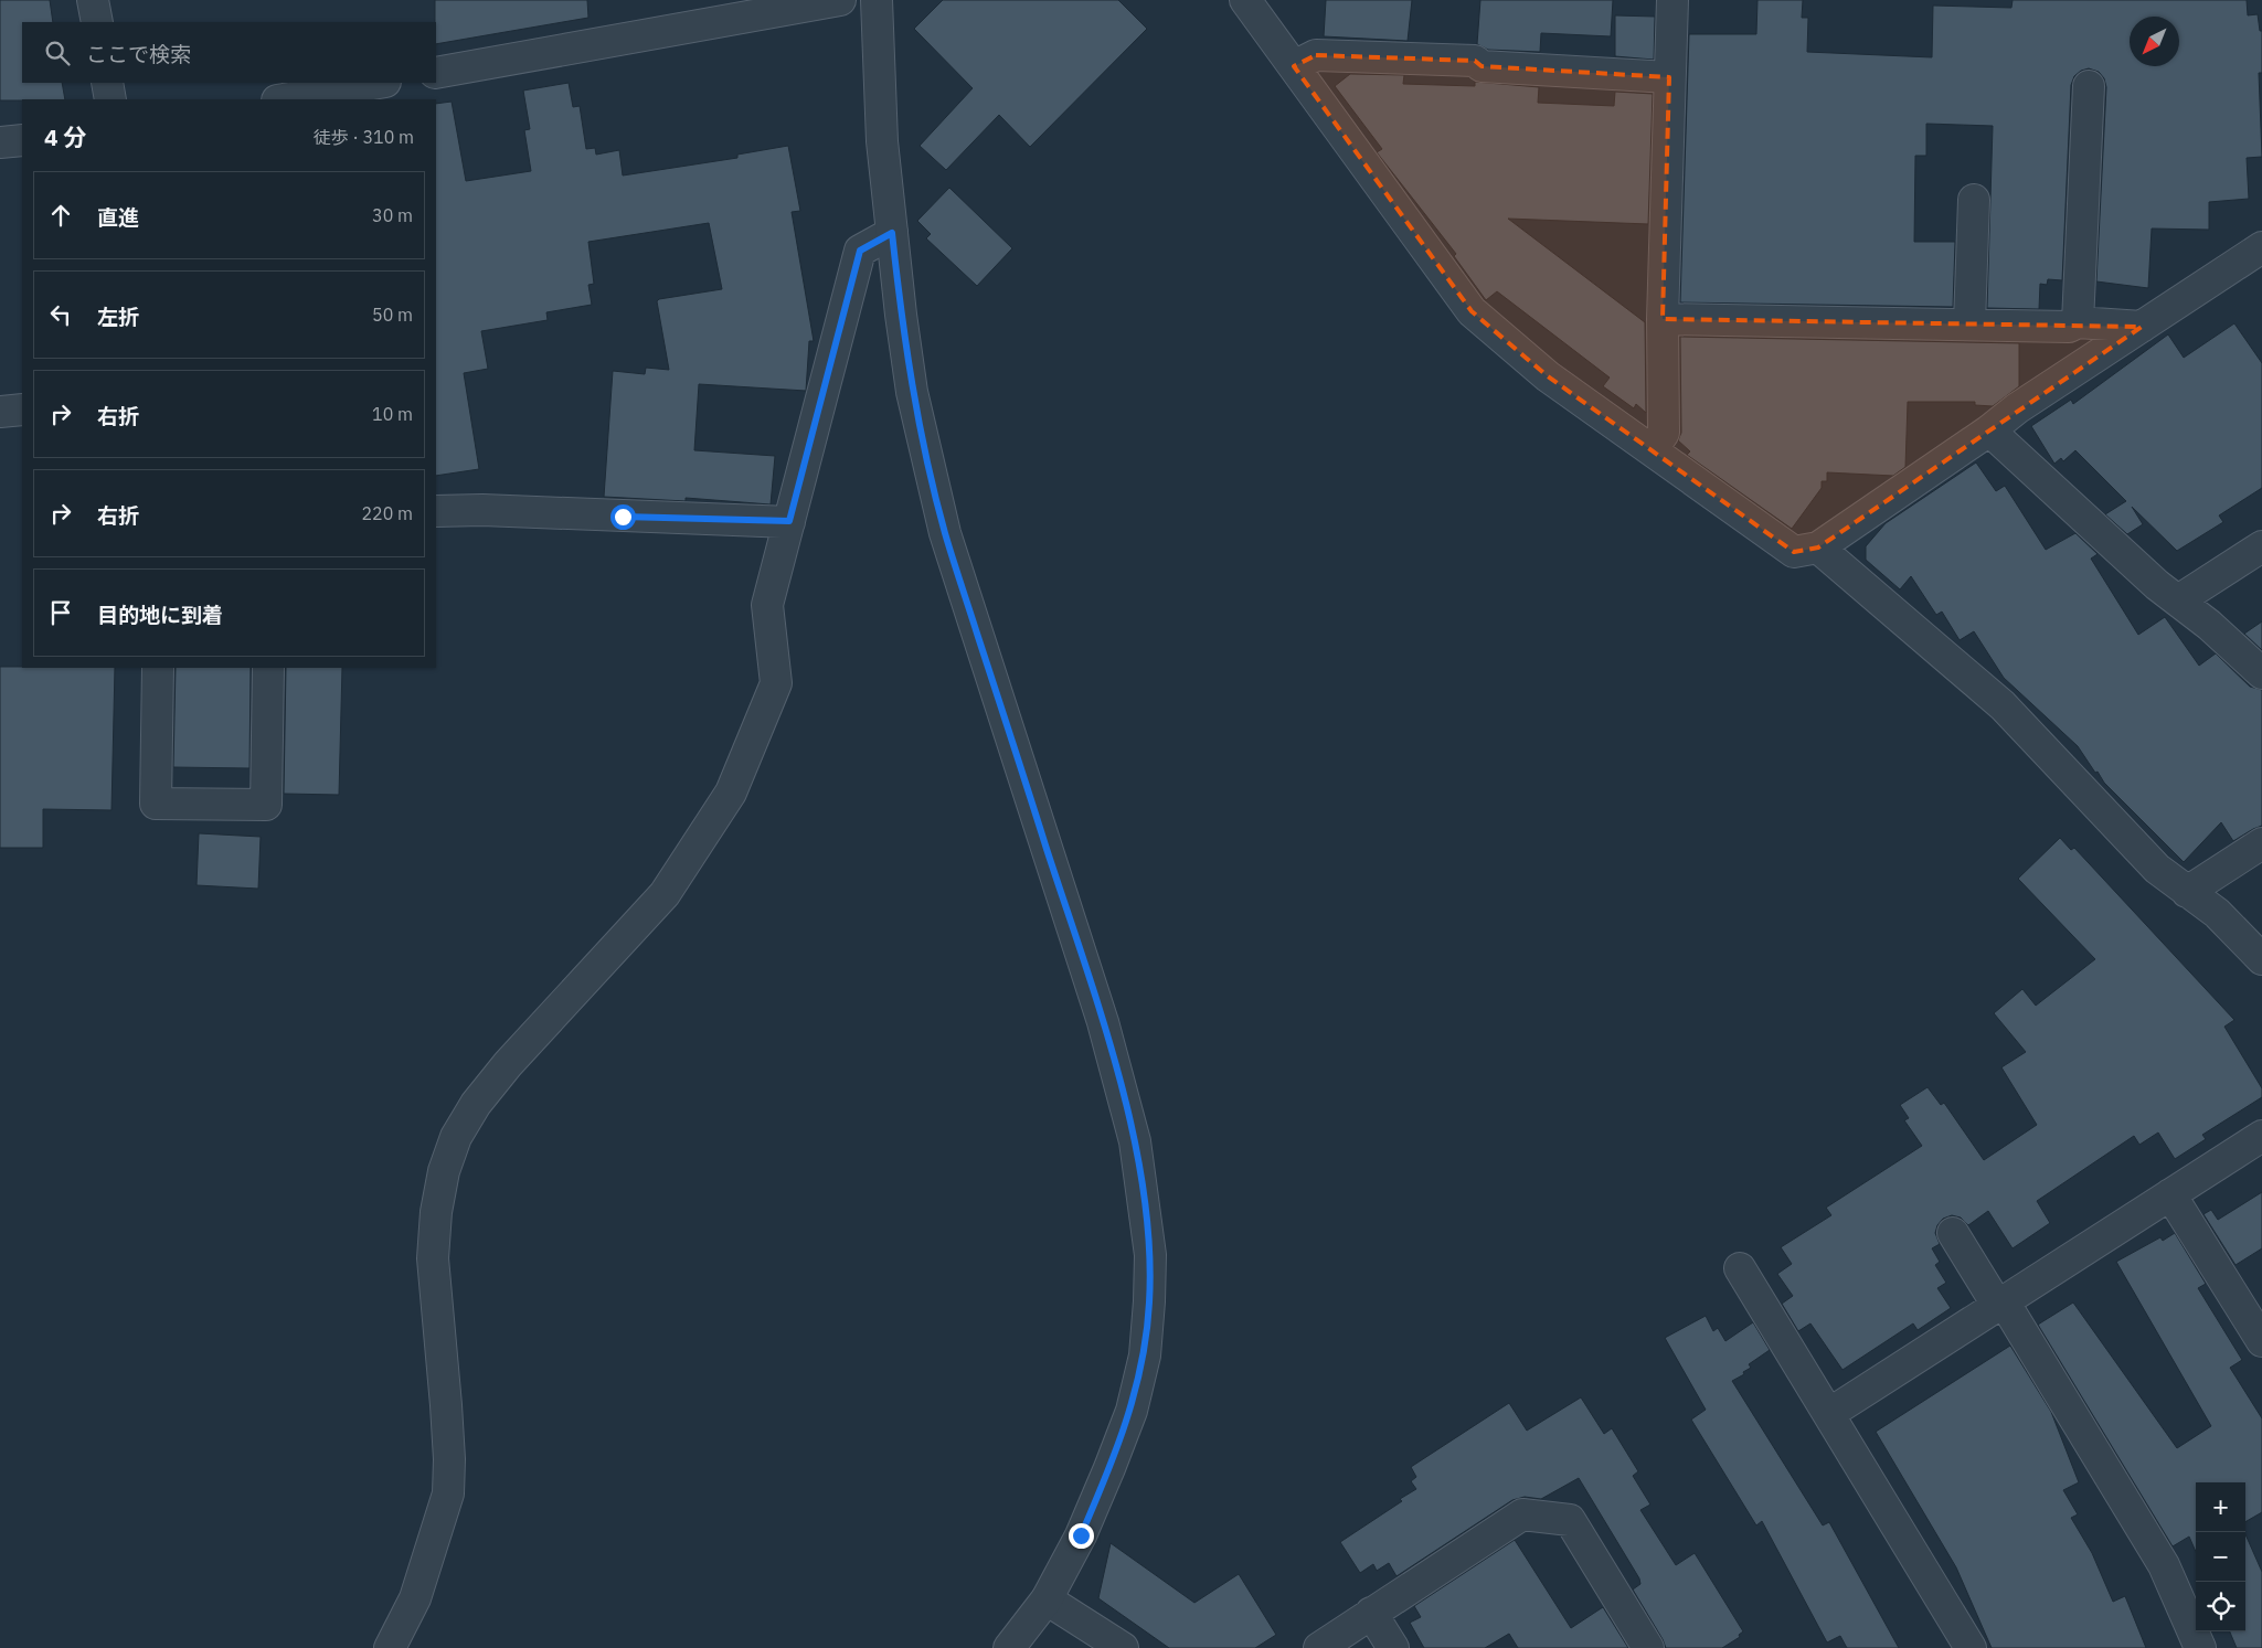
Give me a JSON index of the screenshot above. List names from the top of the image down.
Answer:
{
  "north": "bottom left",
  "page": {
    "search": "ここで検索",
    "heading": ["4 分", "徒歩 · 310 m"],
    "list": [
      ["直進", "30 m"],
      ["左折", "50 m"],
      ["右折", "10 m"],
      ["右折", "220 m"],
      "目的地に到着"
    ],
    "map_buttons": ["+", "−"]
  }
}
